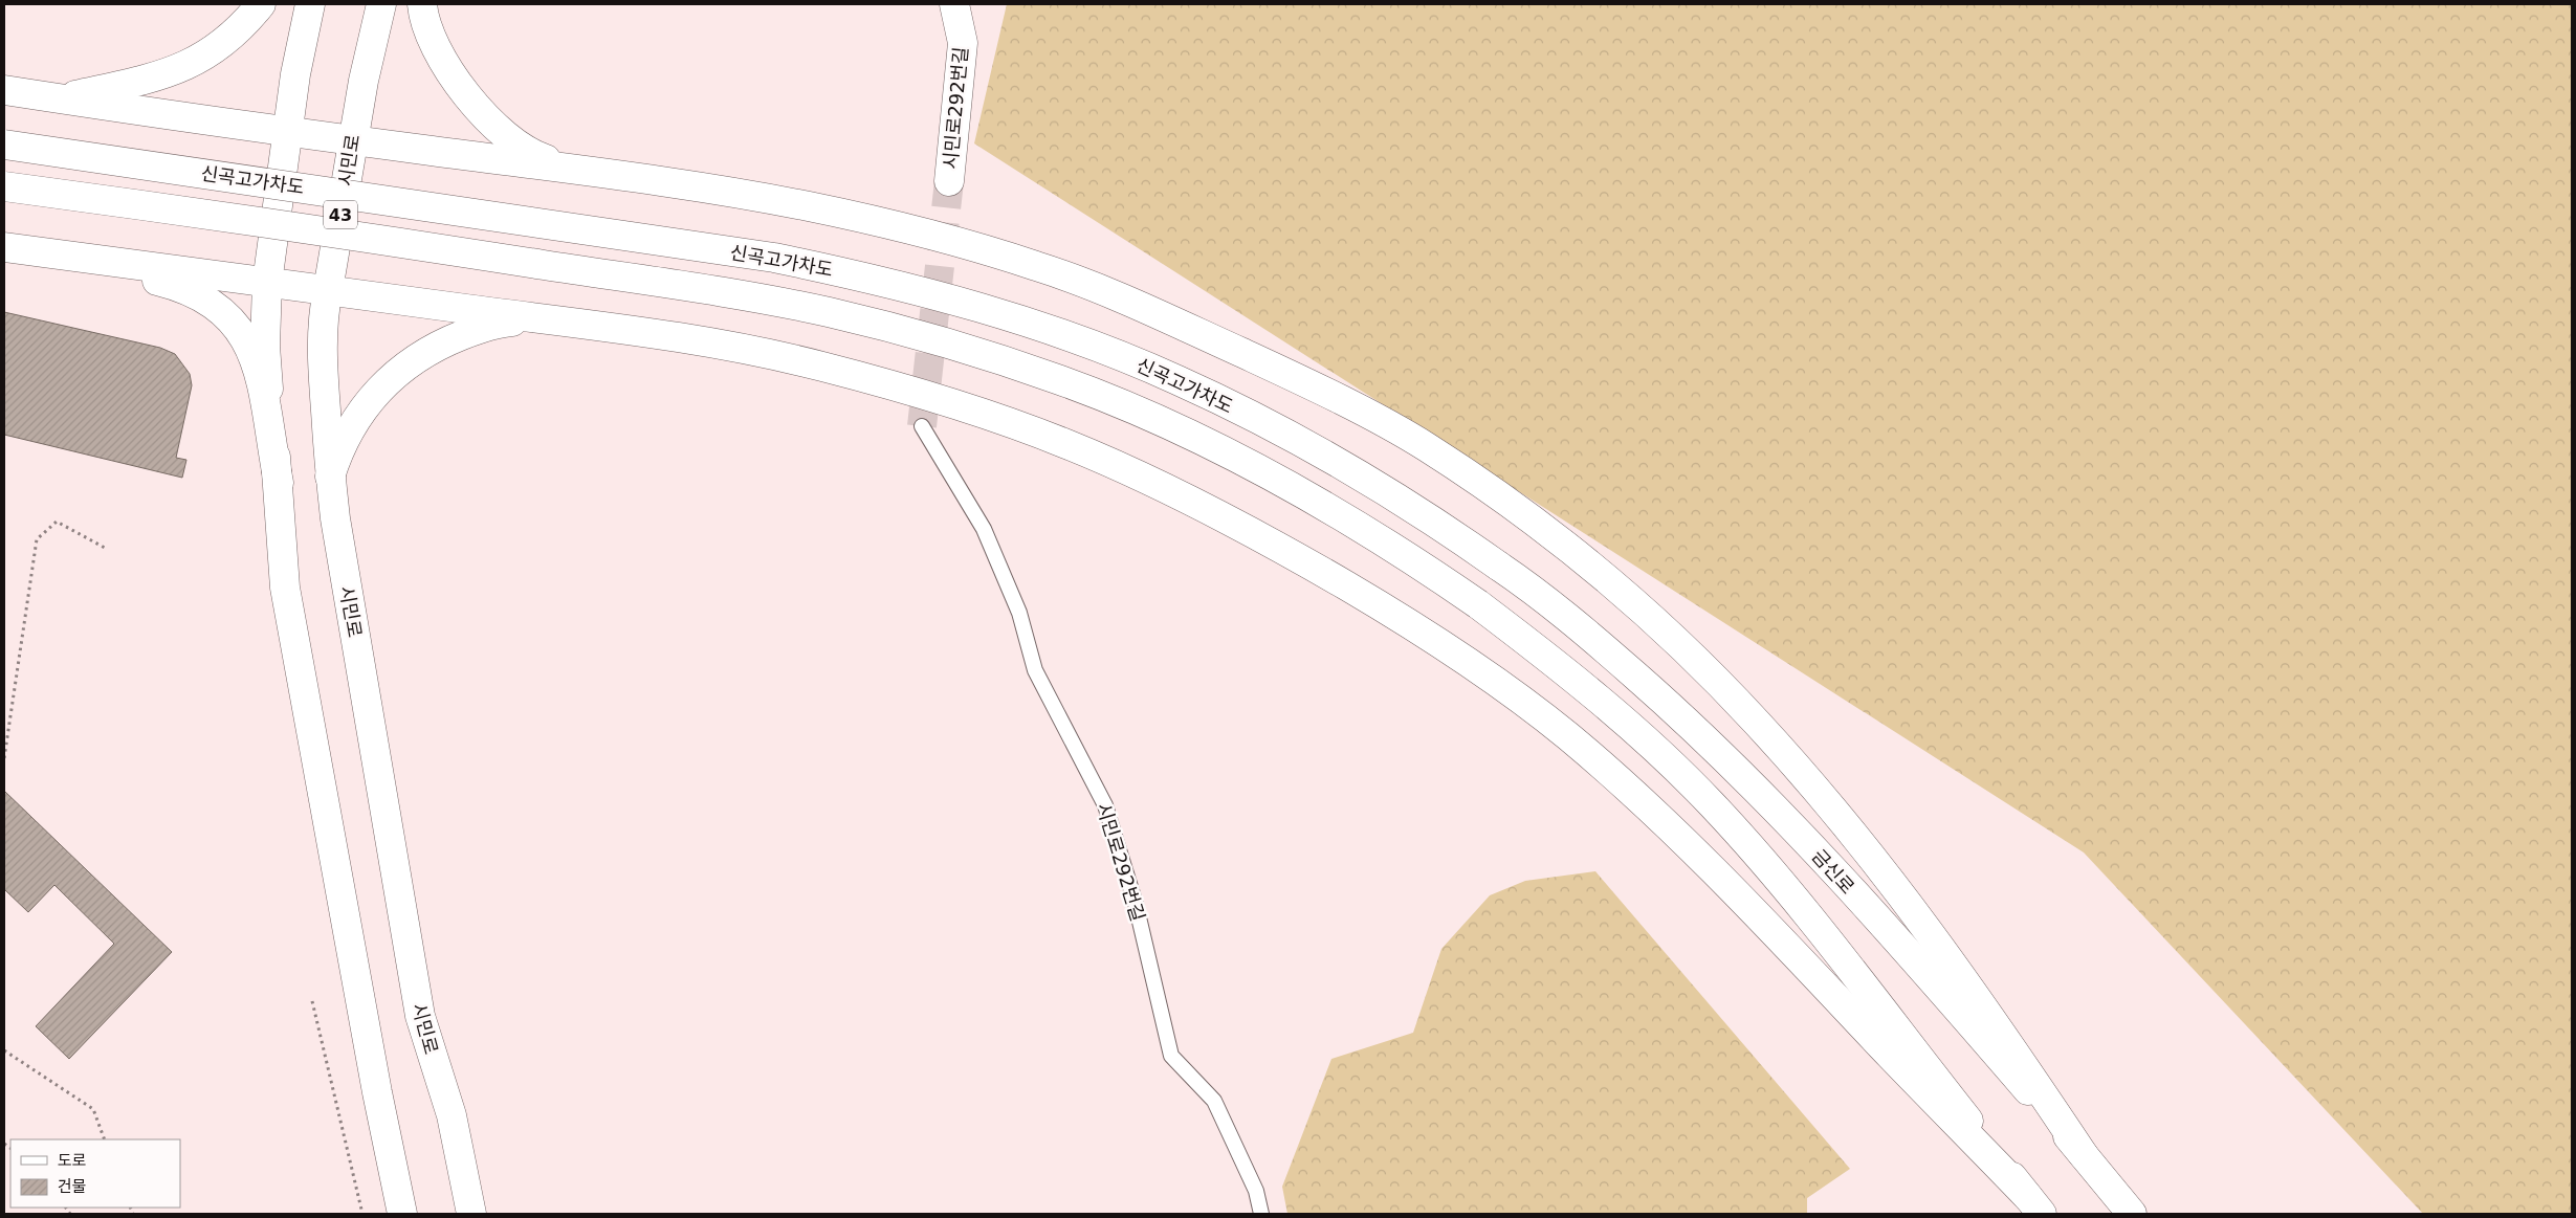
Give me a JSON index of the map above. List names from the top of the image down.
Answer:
{
  "streets": {
    "street": [
      "시민로292번길",
      "시민로",
      "신곡고가차도",
      "43",
      "금신로"
    ]
  },
  "crossings": [
    ["신곡고가차도", "금신로"]
  ],
  "legend": ["도로", "건물"]
}
